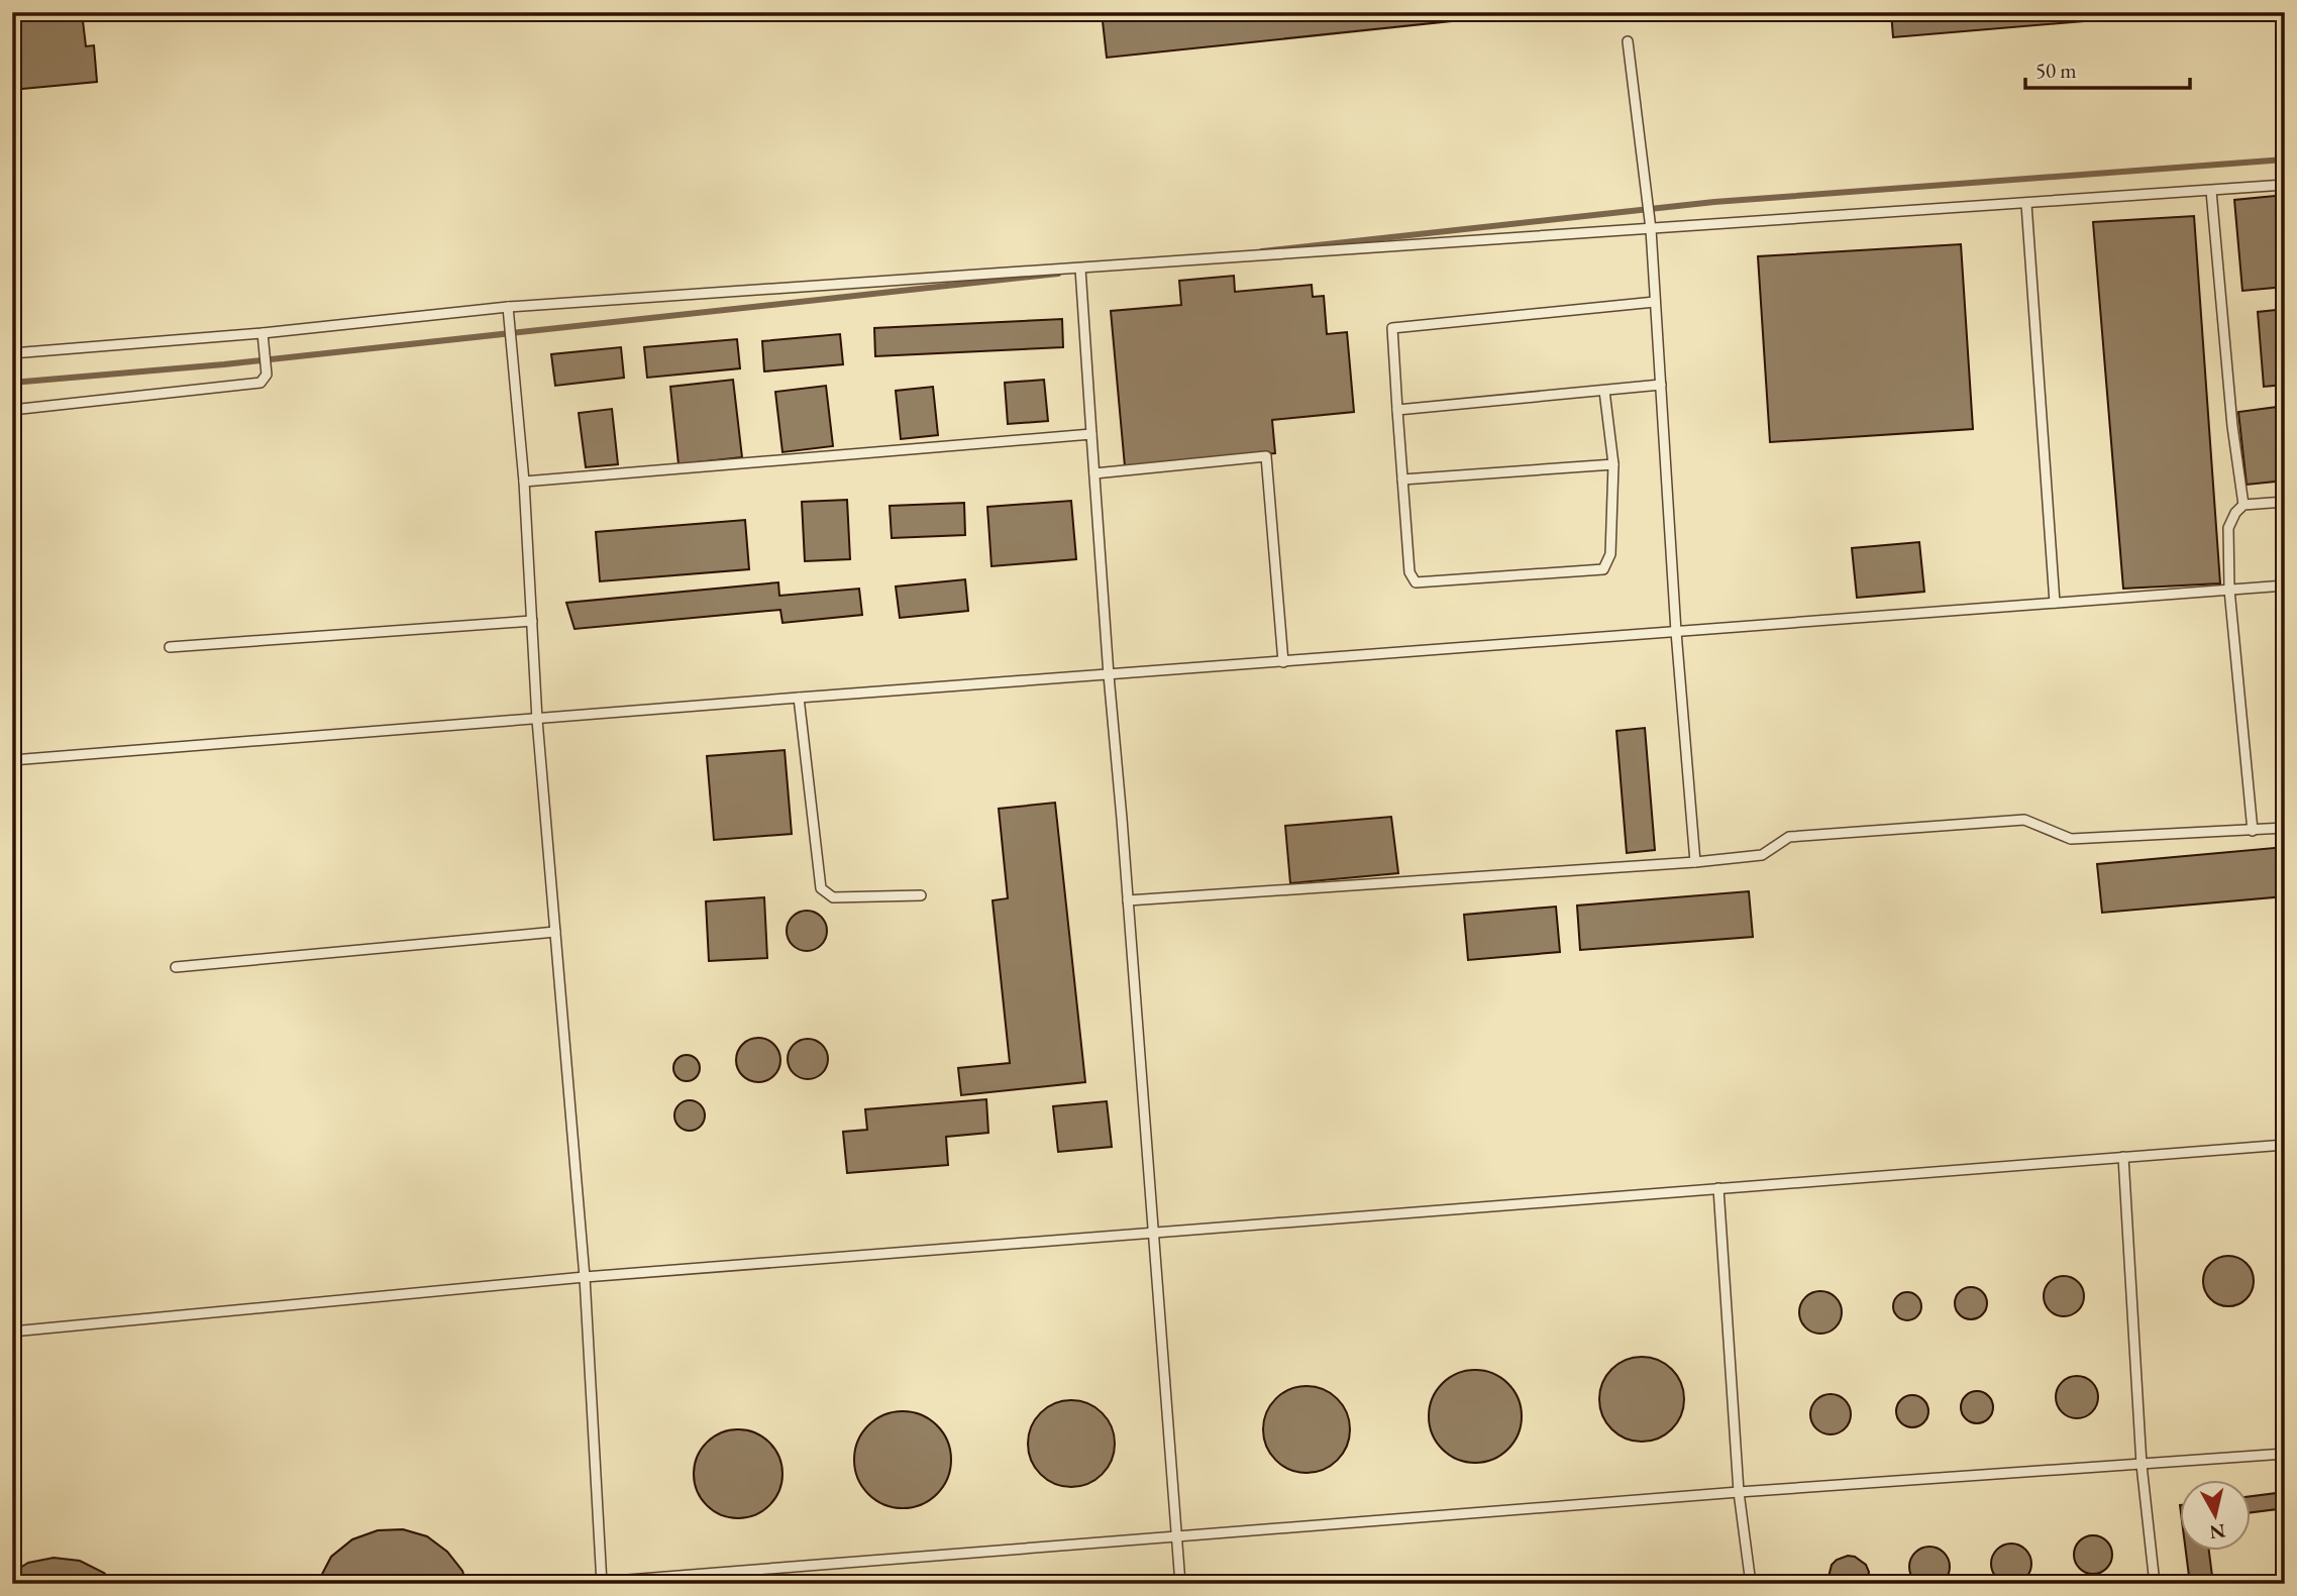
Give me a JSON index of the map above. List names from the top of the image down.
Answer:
{
  "scale_bar": "50 m",
  "north": "bottom"
}
